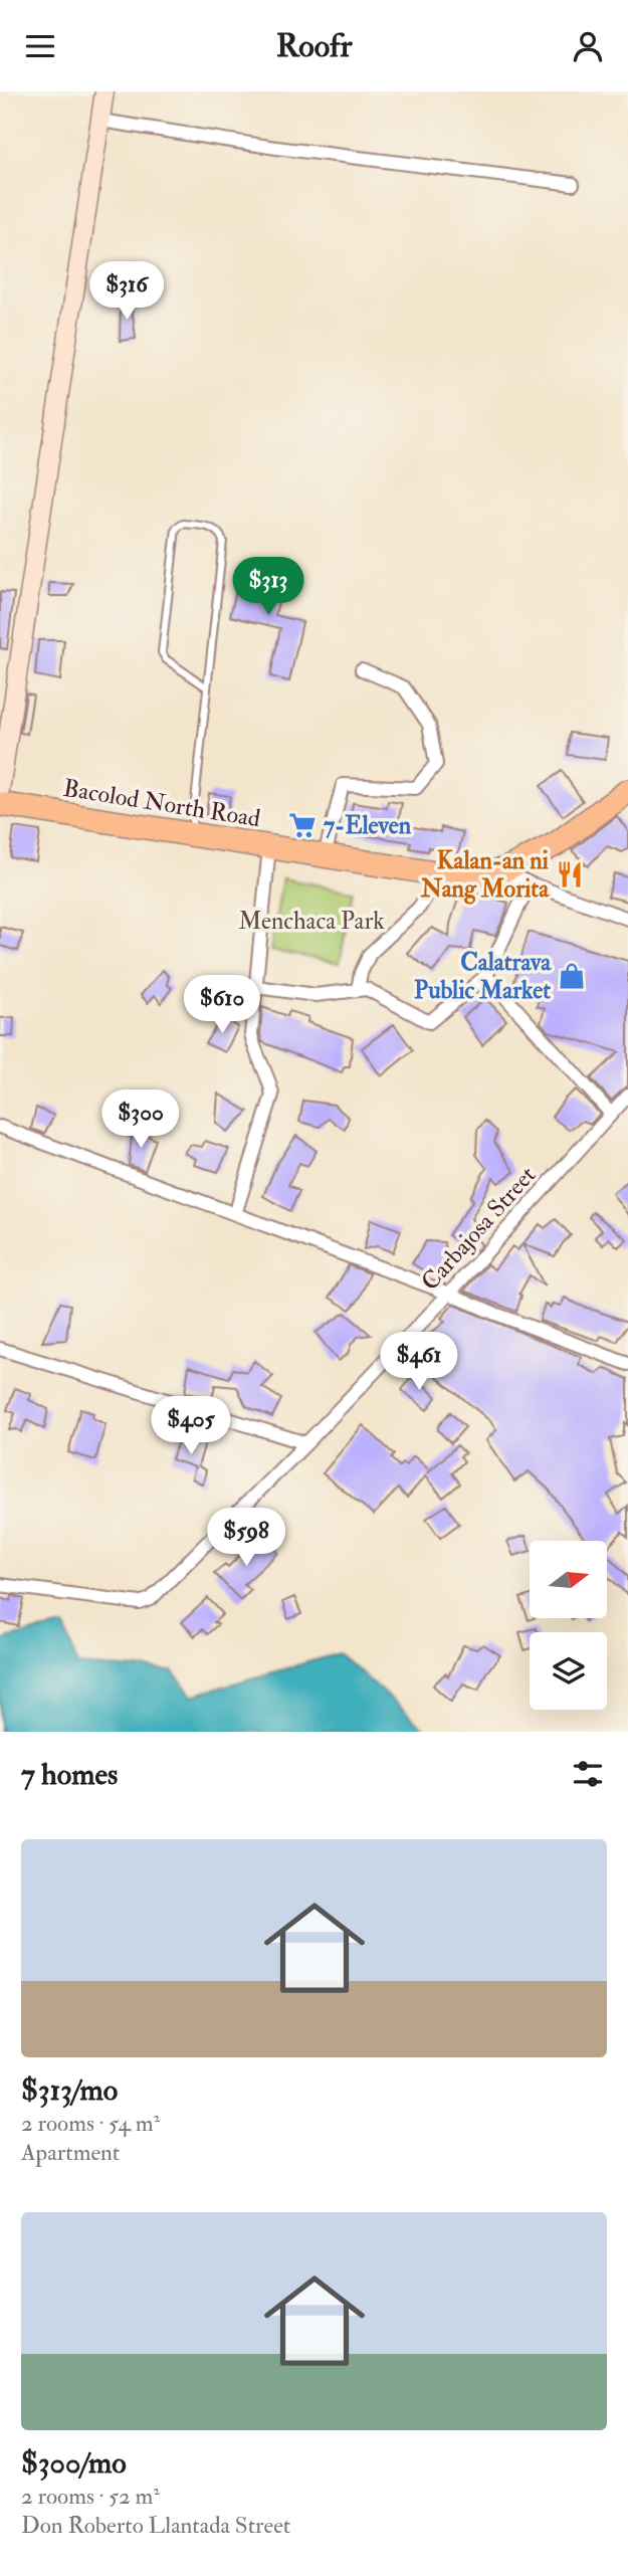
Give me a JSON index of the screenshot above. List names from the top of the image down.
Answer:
{
  "streets": {
    "highway": ["Bacolod North Road"],
    "street": ["Carbajosa Street"]
  },
  "parks": ["Menchaca Park"],
  "places": {
    "supermarket": ["7-Eleven"],
    "restaurant": ["Kalan-an ni Nang Morita"],
    "shop": ["Calatrava Public Market"]
  },
  "north": "right",
  "page": {
    "header": "Roofr",
    "price": [
      "$316",
      "$313",
      "$610",
      "$300",
      "$461",
      "$405",
      "$598"
    ],
    "heading": "7 homes",
    "list": [
      {
        "name": "$313/mo",
        "note": "2 rooms · 54 m² · Apartment"
      },
      {
        "name": "$300/mo",
        "note": "2 rooms · 52 m² · Don Roberto Llantada Street"
      }
    ]
  }
}
